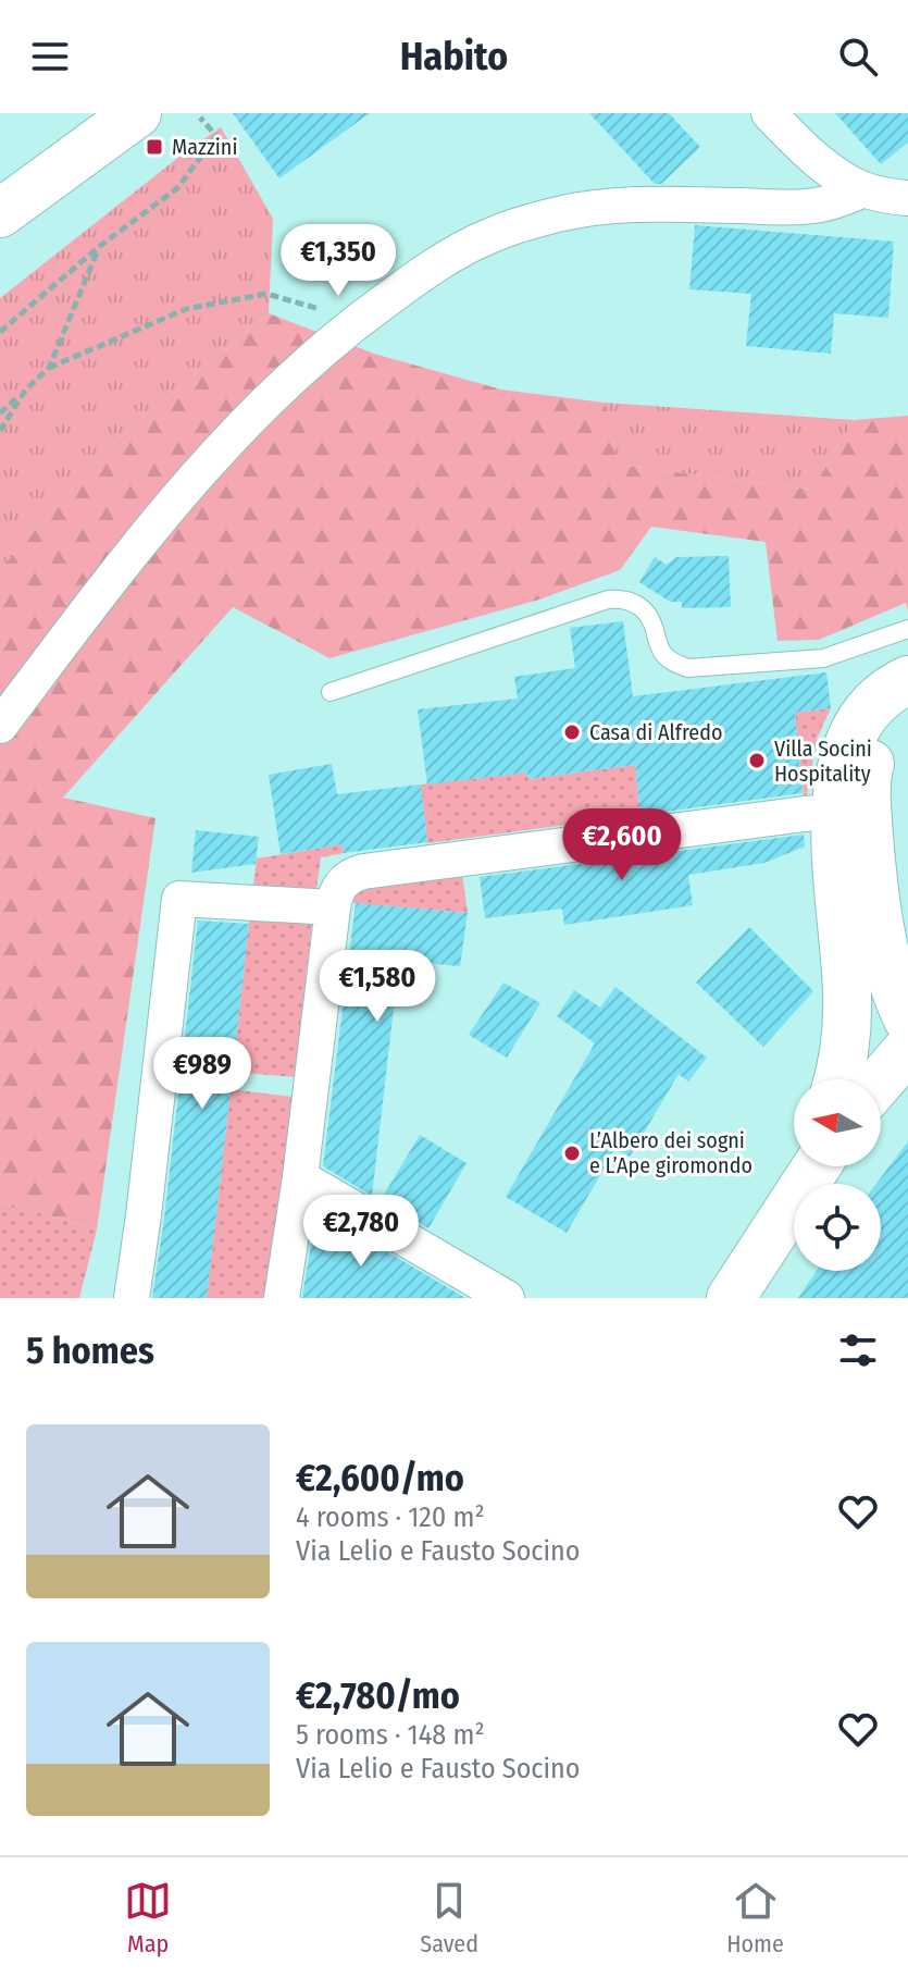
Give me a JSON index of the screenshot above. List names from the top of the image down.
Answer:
{
  "places": {
    "transit": ["Mazzini"],
    "other": ["Casa di Alfredo", "Villa Socini Hospitality", "L’Albero dei sogni e L’Ape giromondo"]
  },
  "north": "left",
  "page": {
    "header": "Habito",
    "price": [
      "€1,350",
      "€2,600",
      "€1,580",
      "€989",
      "€2,780"
    ],
    "heading": "5 homes",
    "list": [
      {
        "name": "€2,600/mo",
        "note": "4 rooms · 120 m² · Via Lelio e Fausto Socino"
      },
      {
        "name": "€2,780/mo",
        "note": "5 rooms · 148 m² · Via Lelio e Fausto Socino"
      }
    ],
    "tabs": ["Map", "Saved", "Home"]
  }
}
